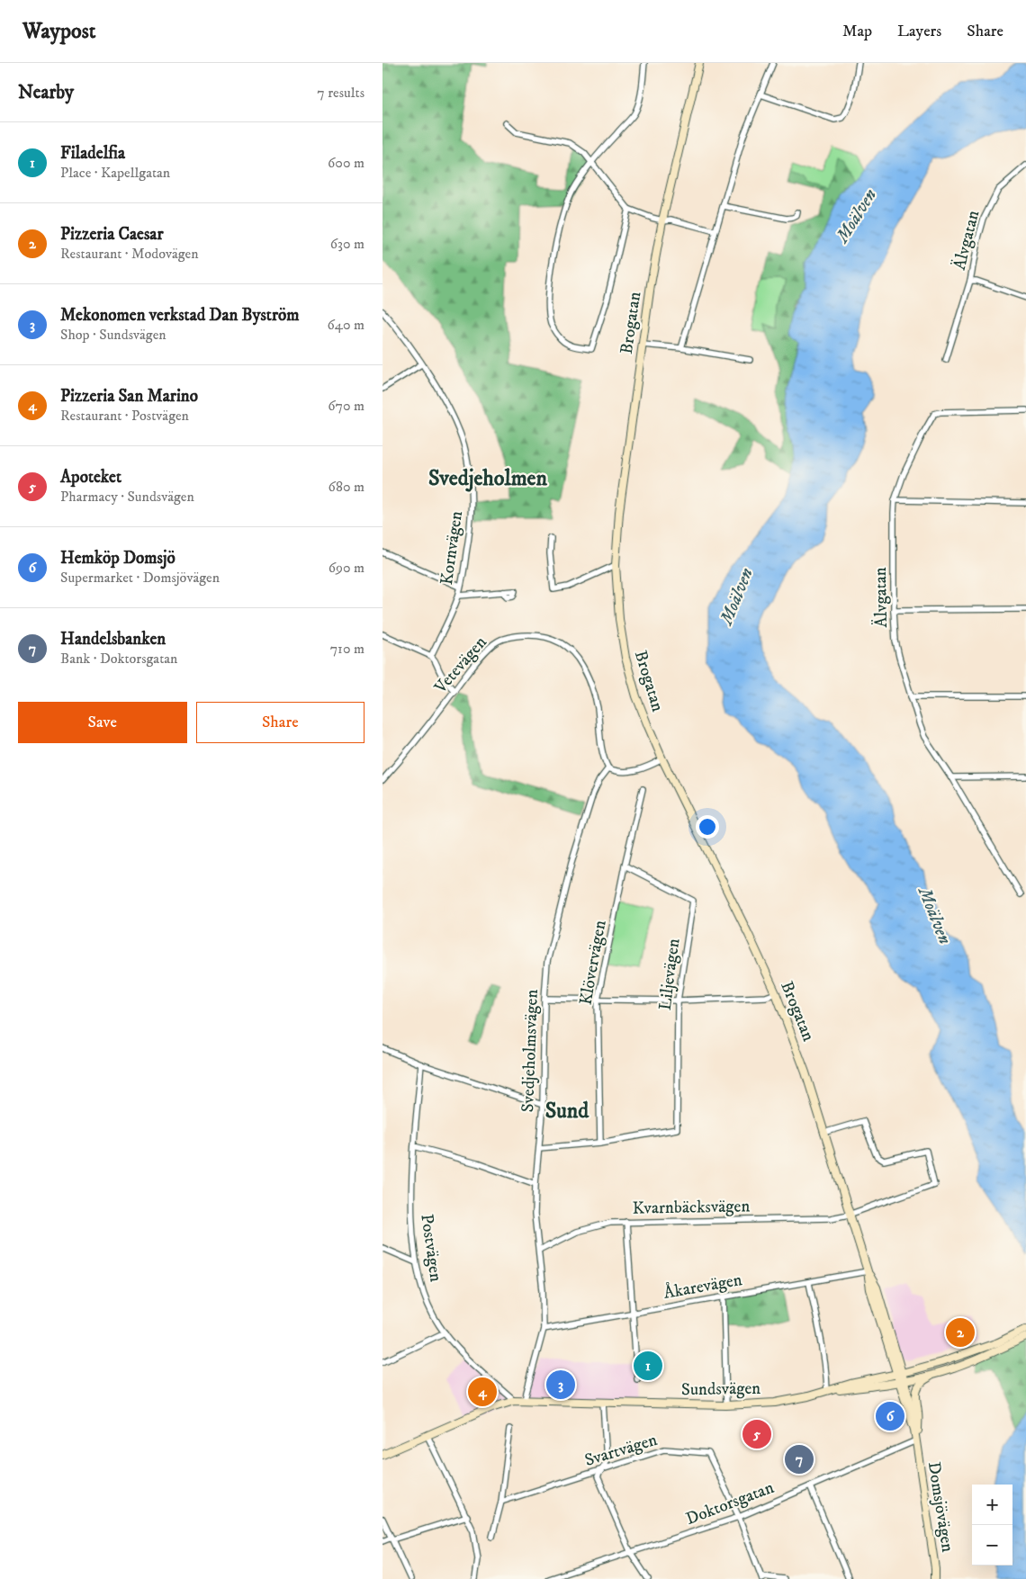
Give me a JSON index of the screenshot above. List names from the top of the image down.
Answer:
{
  "streets": {
    "main road": ["Brogatan", "Sundsvägen", "Domsjövägen"],
    "street": [
      "Älvgatan",
      "Kornvägen",
      "Vetevägen",
      "Klövervägen",
      "Liljevägen",
      "Svedjeholmsvägen",
      "Kvarnbäcksvägen",
      "Postvägen",
      "Åkarevägen",
      "Svartvägen",
      "Doktorsgatan"
    ]
  },
  "crossings": [
    ["Brogatan", "Kvarnbäcksvägen"],
    ["Brogatan", "Åkarevägen"],
    ["Brogatan", "Sundsvägen"],
    ["Brogatan", "Domsjövägen"],
    ["Vetevägen", "Svedjeholmsvägen"],
    ["Klövervägen", "Liljevägen"],
    ["Svedjeholmsvägen", "Kvarnbäcksvägen"],
    ["Svedjeholmsvägen", "Åkarevägen"],
    ["Svedjeholmsvägen", "Sundsvägen"],
    ["Postvägen", "Sundsvägen"],
    ["Sundsvägen", "Domsjövägen"],
    ["Svartvägen", "Doktorsgatan"],
    ["Doktorsgatan", "Domsjövägen"]
  ],
  "districts": ["Svedjeholmen", "Sund"],
  "water": ["Moälven"],
  "page": {
    "header": "Waypost",
    "nav": ["Map", "Layers", "Share"],
    "heading": ["Nearby", "7 results"],
    "list": [
      {
        "mark": "1",
        "name": "Filadelfia",
        "note": "Place · Kapellgatan",
        "value": "600 m"
      },
      {
        "mark": "2",
        "name": "Pizzeria Caesar",
        "note": "Restaurant · Modovägen",
        "value": "630 m"
      },
      {
        "mark": "3",
        "name": "Mekonomen verkstad Dan Byström",
        "note": "Shop · Sundsvägen",
        "value": "640 m"
      },
      {
        "mark": "4",
        "name": "Pizzeria San Marino",
        "note": "Restaurant · Postvägen",
        "value": "670 m"
      },
      {
        "mark": "5",
        "name": "Apoteket",
        "note": "Pharmacy · Sundsvägen",
        "value": "680 m"
      },
      {
        "mark": "6",
        "name": "Hemköp Domsjö",
        "note": "Supermarket · Domsjövägen",
        "value": "690 m"
      },
      {
        "mark": "7",
        "name": "Handelsbanken",
        "note": "Bank · Doktorsgatan",
        "value": "710 m"
      }
    ],
    "buttons": ["Save", "Share"],
    "pins": [
      "2",
      "1",
      "3",
      "4",
      "6",
      "5",
      "7"
    ],
    "map_buttons": ["+", "−"]
  }
}
